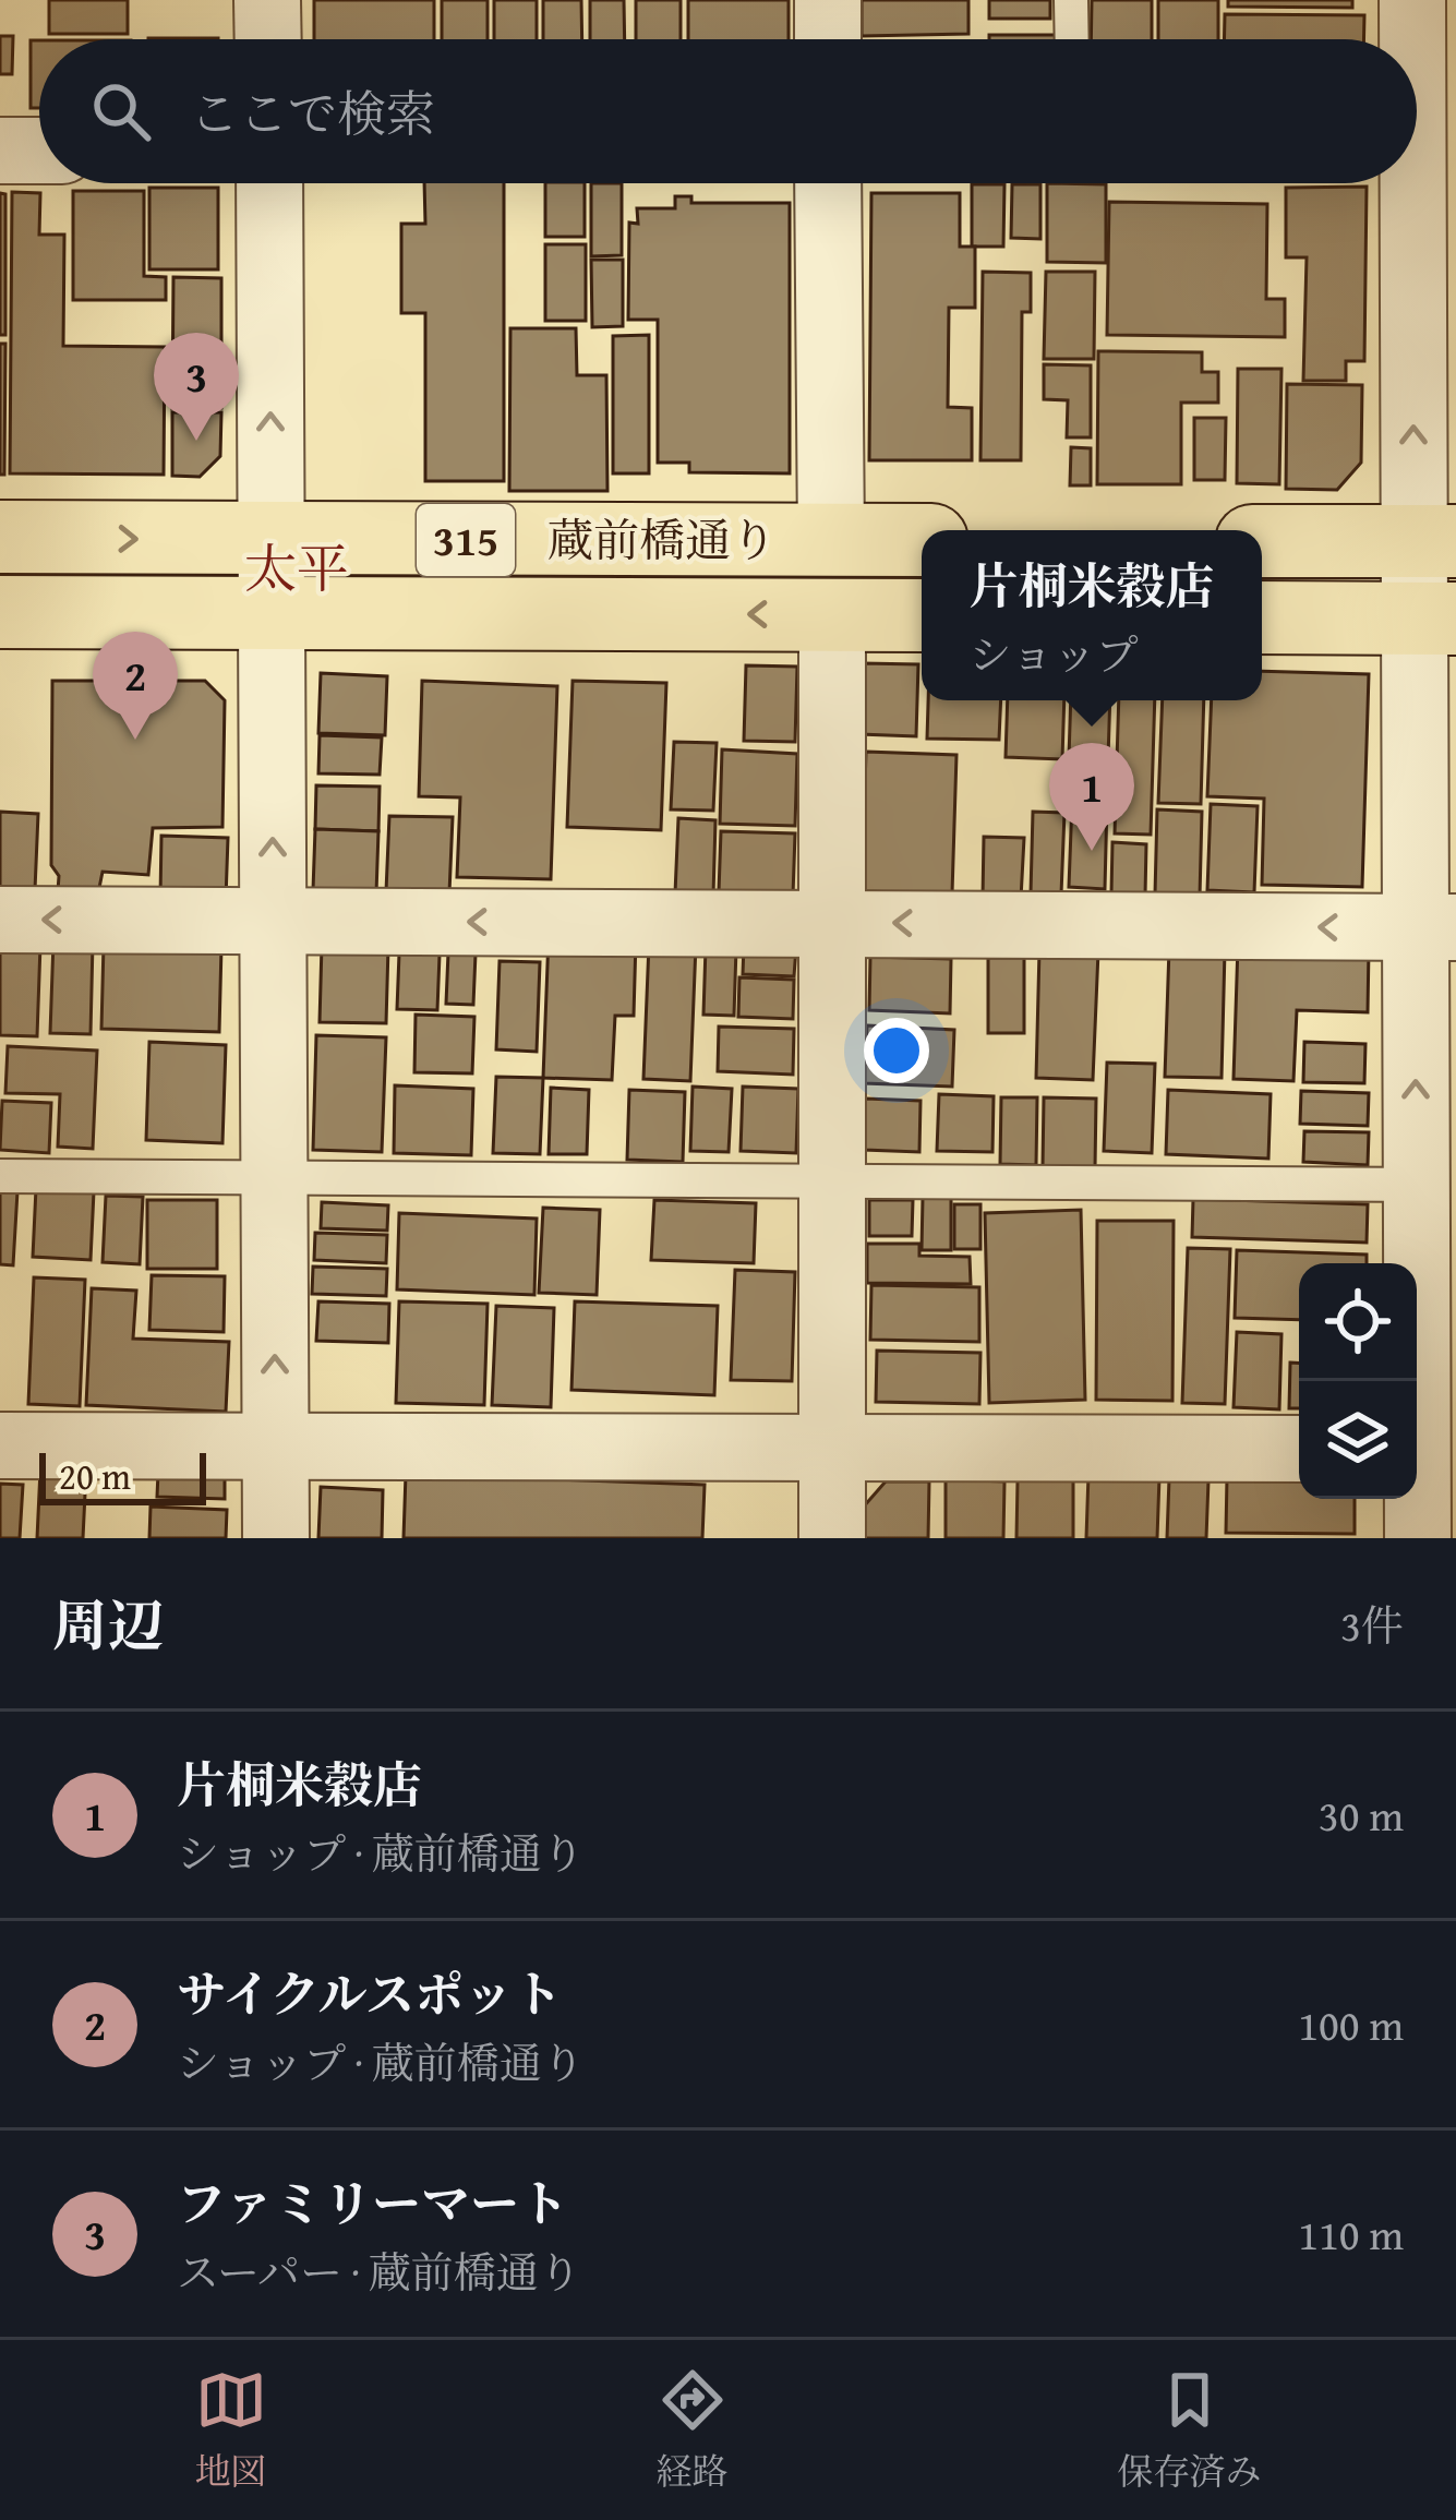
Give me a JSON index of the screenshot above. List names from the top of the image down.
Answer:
{
  "streets": {
    "main road": ["315", "蔵前橋通り"]
  },
  "districts": ["太平"],
  "scale_bar": "20 m",
  "page": {
    "search": "ここで検索",
    "pins": ["3", "2", "1"],
    "popup": ["片桐米穀店", "ショップ"],
    "scale": "20 m",
    "heading": ["周辺", "3件"],
    "list": [
      {
        "mark": "1",
        "name": "片桐米穀店",
        "note": "ショップ · 蔵前橋通り",
        "value": "30 m"
      },
      {
        "mark": "2",
        "name": "サイクルスポット",
        "note": "ショップ · 蔵前橋通り",
        "value": "100 m"
      },
      {
        "mark": "3",
        "name": "ファミリーマート",
        "note": "スーパー · 蔵前橋通り",
        "value": "110 m"
      }
    ],
    "nav": ["地図", "経路", "保存済み"]
  }
}
